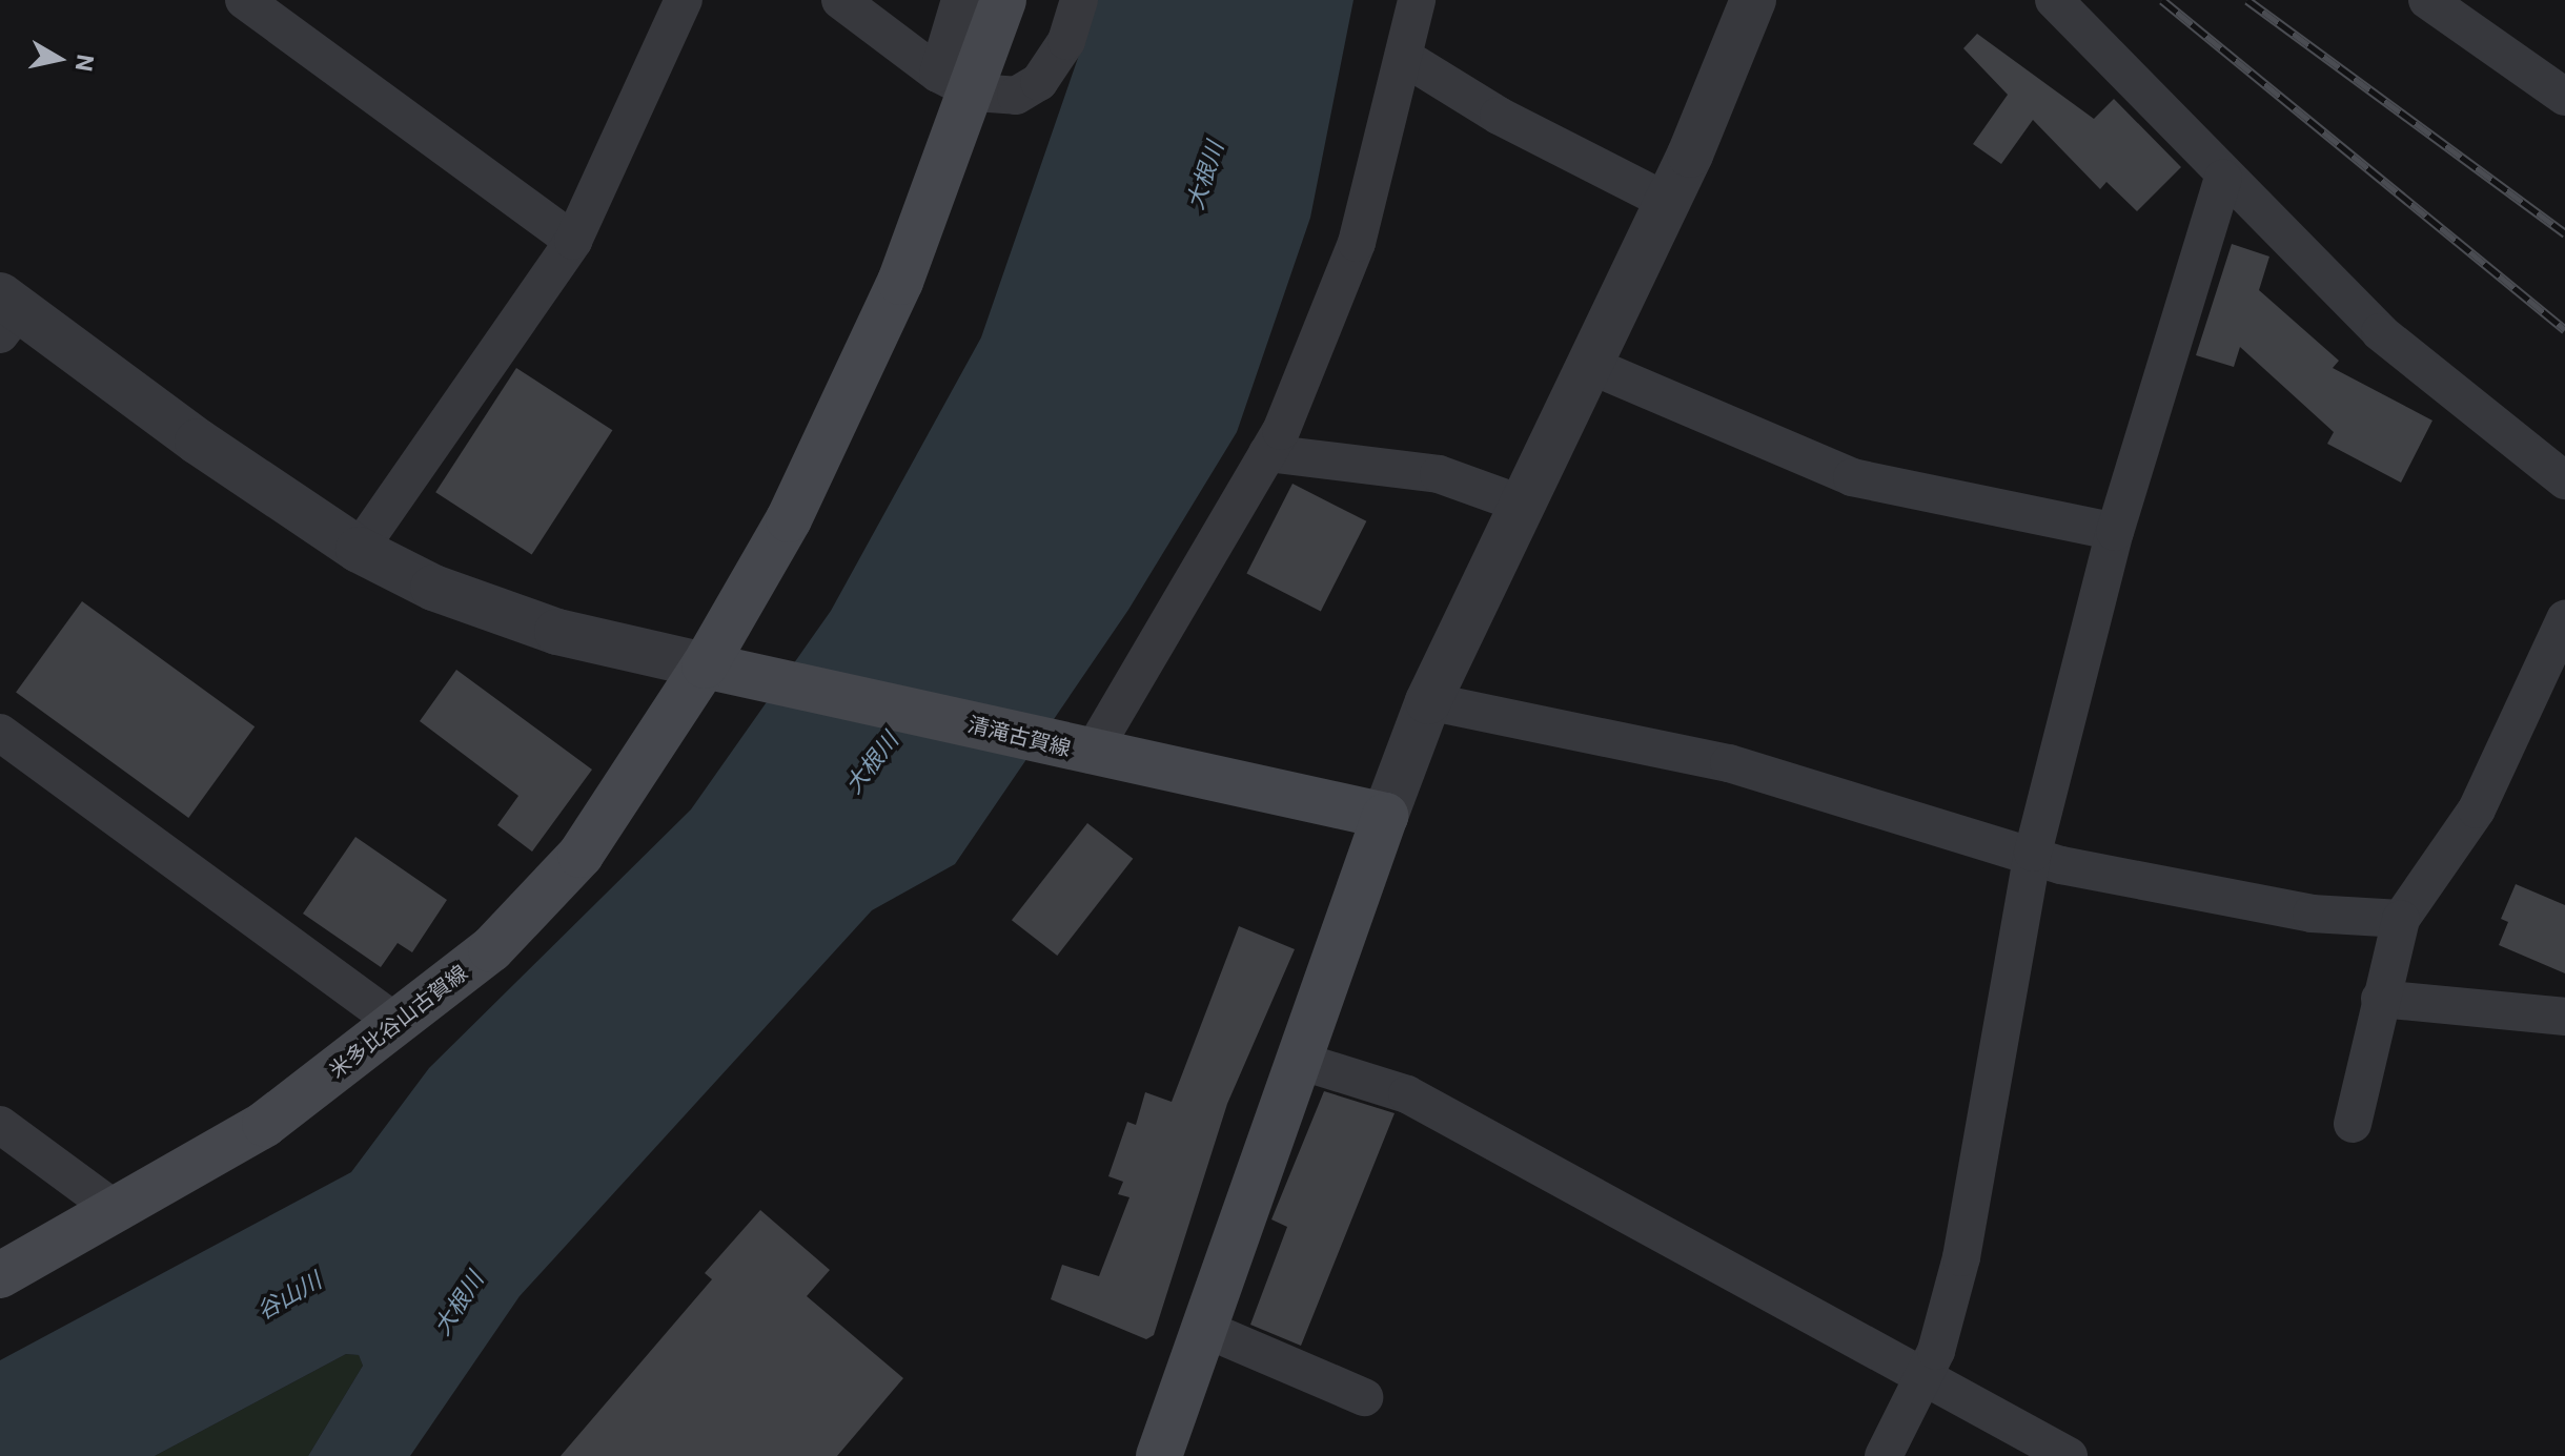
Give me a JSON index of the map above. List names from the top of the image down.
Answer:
{
  "streets": {
    "main road": ["清滝古賀線", "米多比谷山古賀線"]
  },
  "crossings": [
    ["清滝古賀線", "米多比谷山古賀線"]
  ],
  "water": ["大根川", "谷山川"],
  "north": "right"
}
